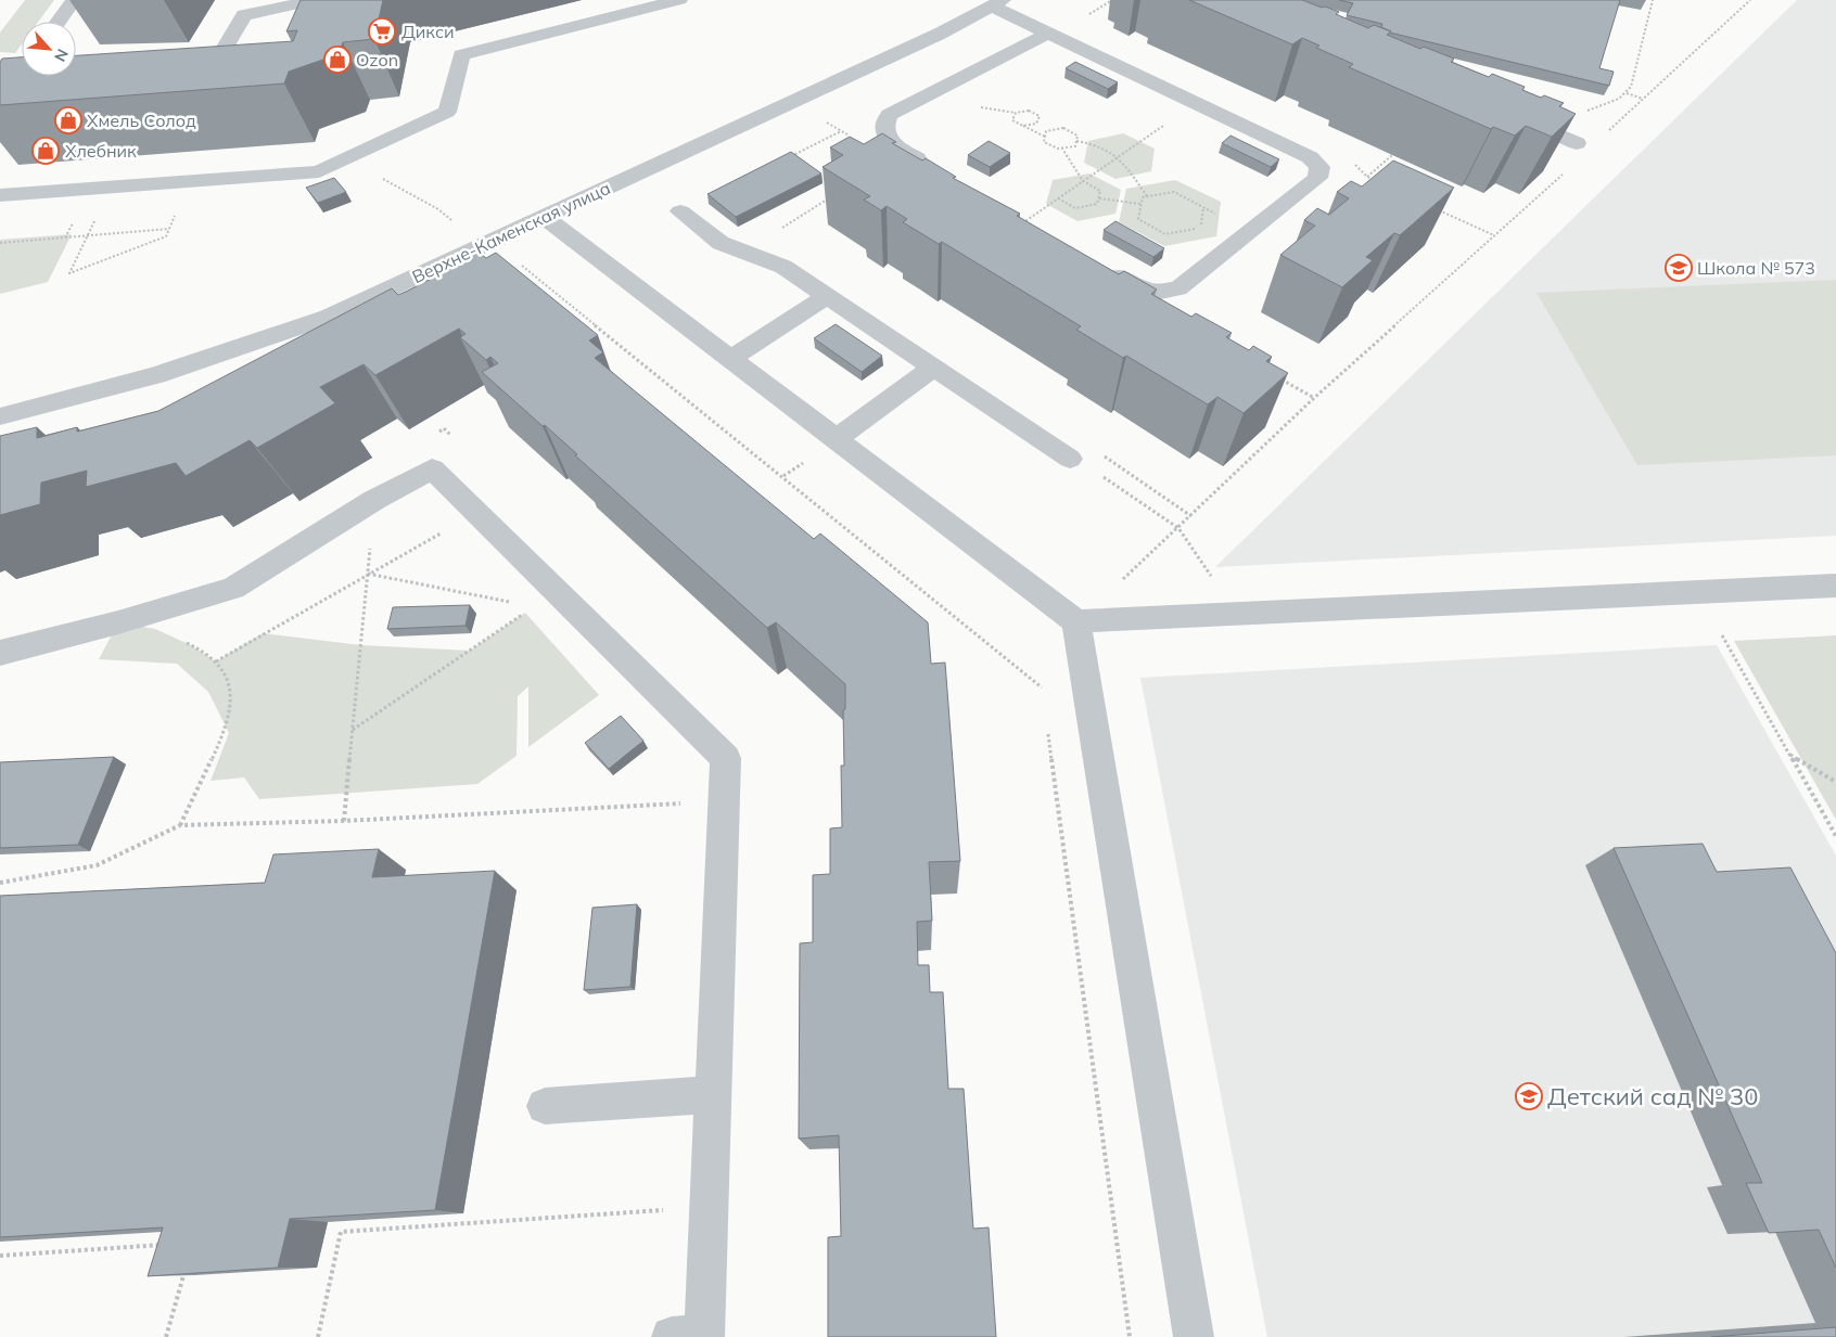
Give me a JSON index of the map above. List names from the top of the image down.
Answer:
{
  "streets": {
    "street": ["Верхне-Каменская улица"]
  },
  "places": {
    "supermarket": ["Дикси"],
    "shop": ["Ozon", "Хмель Солод", "Хлебник"],
    "school or university": ["Школа № 573", "Детский сад № 30"]
  },
  "north": "bottom right"
}
